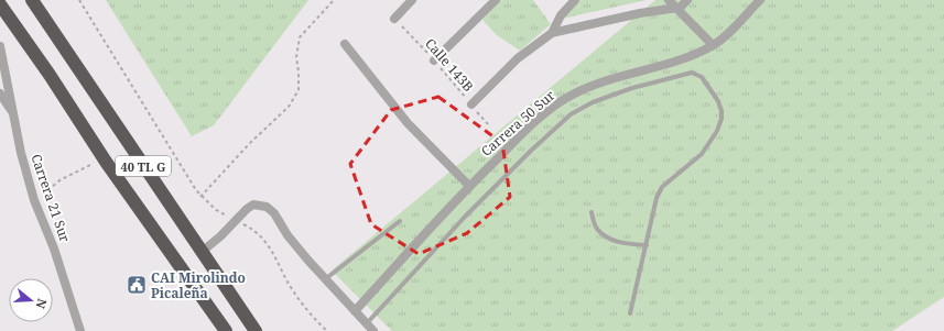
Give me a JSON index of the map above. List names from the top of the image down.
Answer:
{
  "streets": {
    "highway": ["40 TL G"],
    "street": ["Carrera 50 Sur", "Carrera 21 Sur"],
    "path": ["Calle 143B"]
  },
  "places": {
    "public building": ["CAI Mirolindo Picaleña"]
  },
  "north": "right"
}
